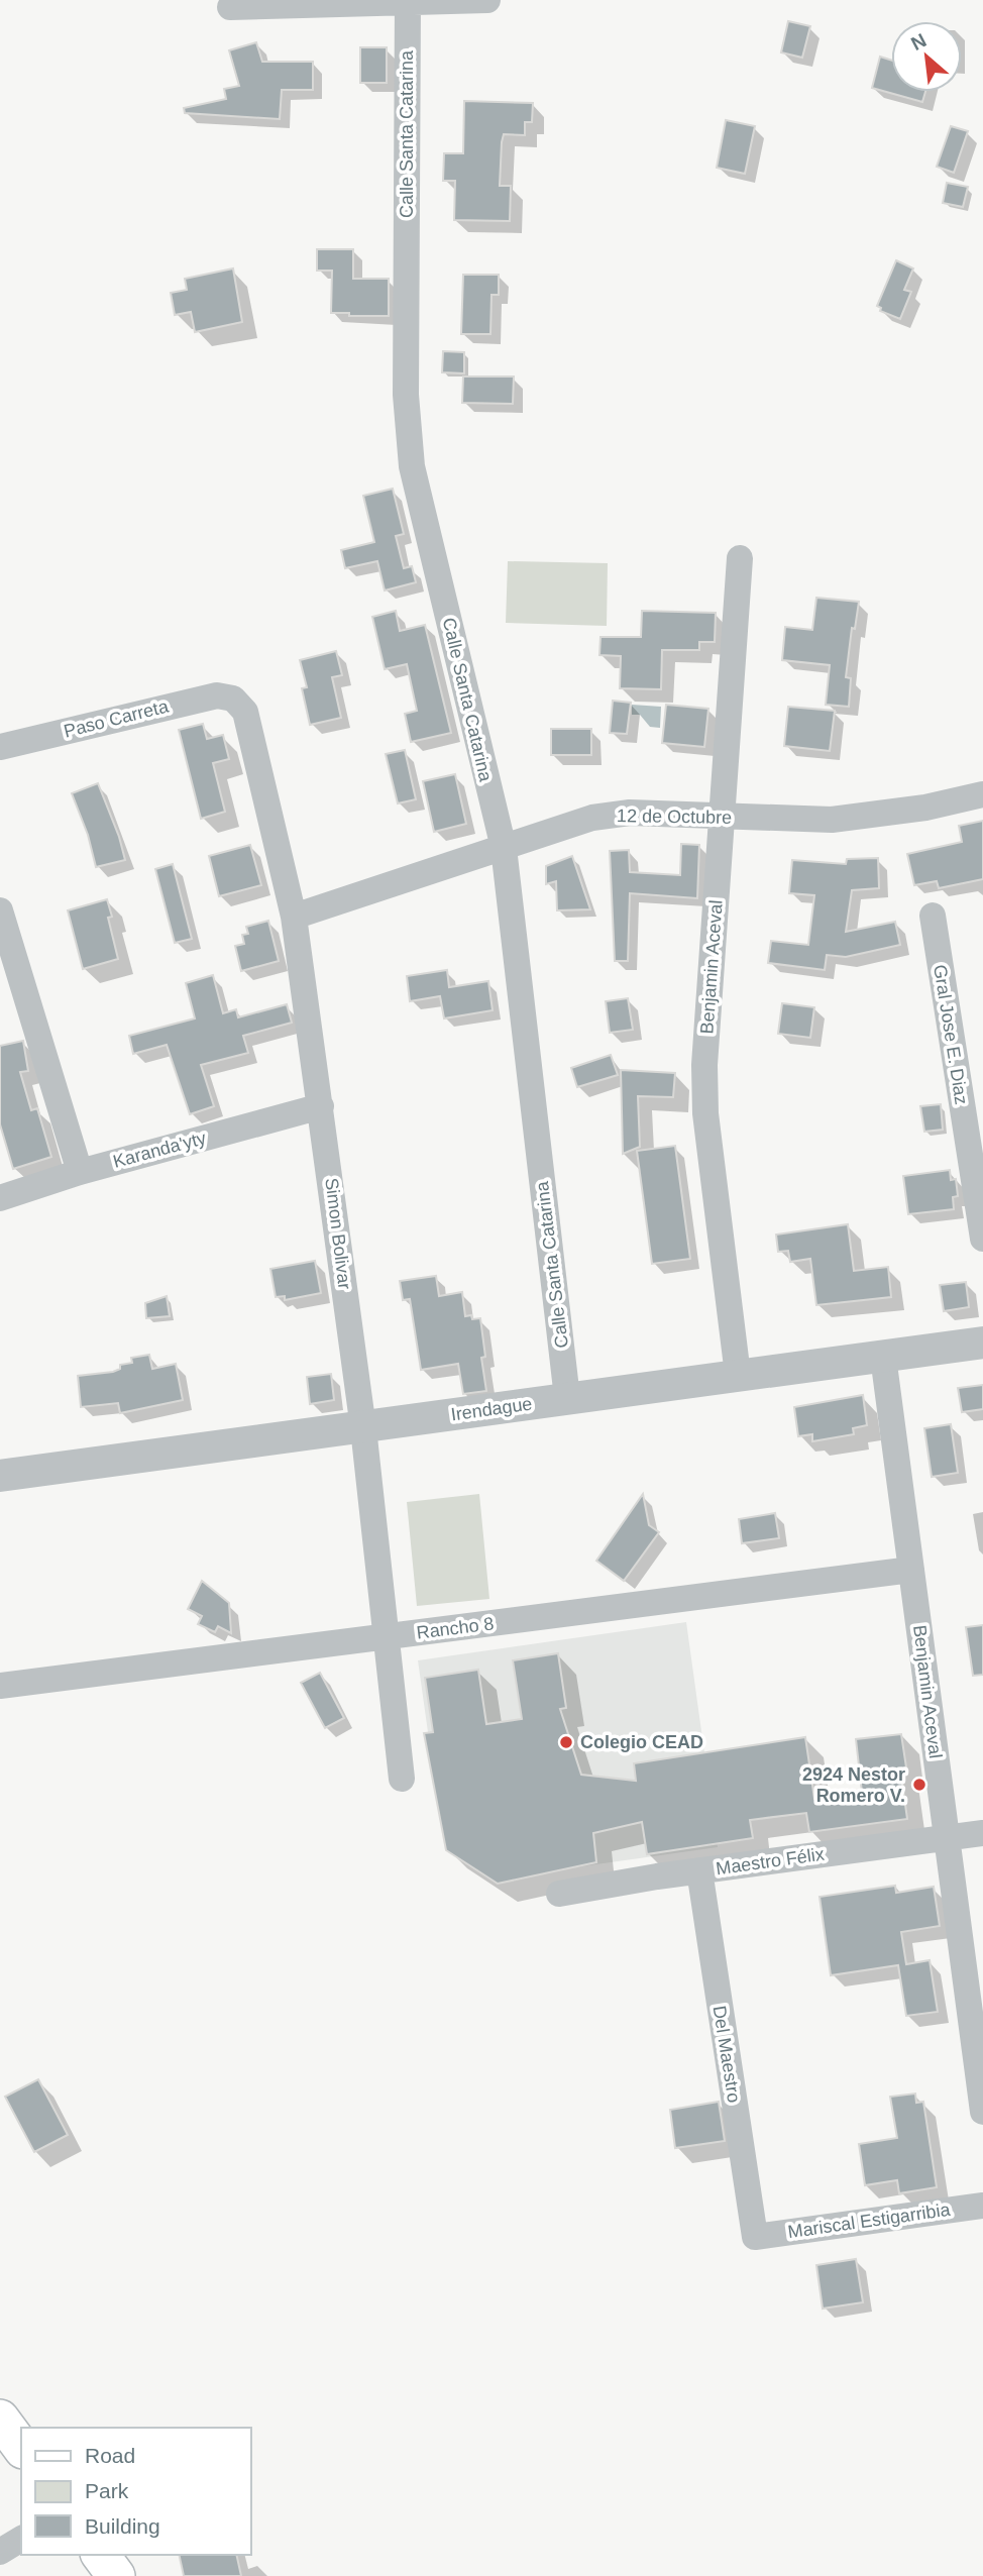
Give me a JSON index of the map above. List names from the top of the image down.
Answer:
{
  "streets": {
    "street": [
      "Calle Santa Catarina",
      "Paso Carreta",
      "12 de Octubre",
      "Benjamin Aceval",
      "Gral Jose E. Diaz",
      "Karanda'yty",
      "Simon Bolivar",
      "Irendague",
      "Rancho 8",
      "Maestro Félix",
      "Del Maestro",
      "Mariscal Estigarribia"
    ]
  },
  "crossings": [
    ["Calle Santa Catarina", "12 de Octubre"],
    ["Calle Santa Catarina", "Irendague"],
    ["Paso Carreta", "Simon Bolivar"],
    ["12 de Octubre", "Benjamin Aceval"],
    ["12 de Octubre", "Simon Bolivar"],
    ["Benjamin Aceval", "Irendague"],
    ["Benjamin Aceval", "Rancho 8"],
    ["Benjamin Aceval", "Maestro Félix"],
    ["Karanda'yty", "Simon Bolivar"],
    ["Simon Bolivar", "Irendague"],
    ["Simon Bolivar", "Rancho 8"],
    ["Maestro Félix", "Del Maestro"],
    ["Del Maestro", "Mariscal Estigarribia"]
  ],
  "places": ["Colegio CEAD", "2924 Nestor Romero V."],
  "legend": ["Road", "Park", "Building"],
  "north": "top left"
}
